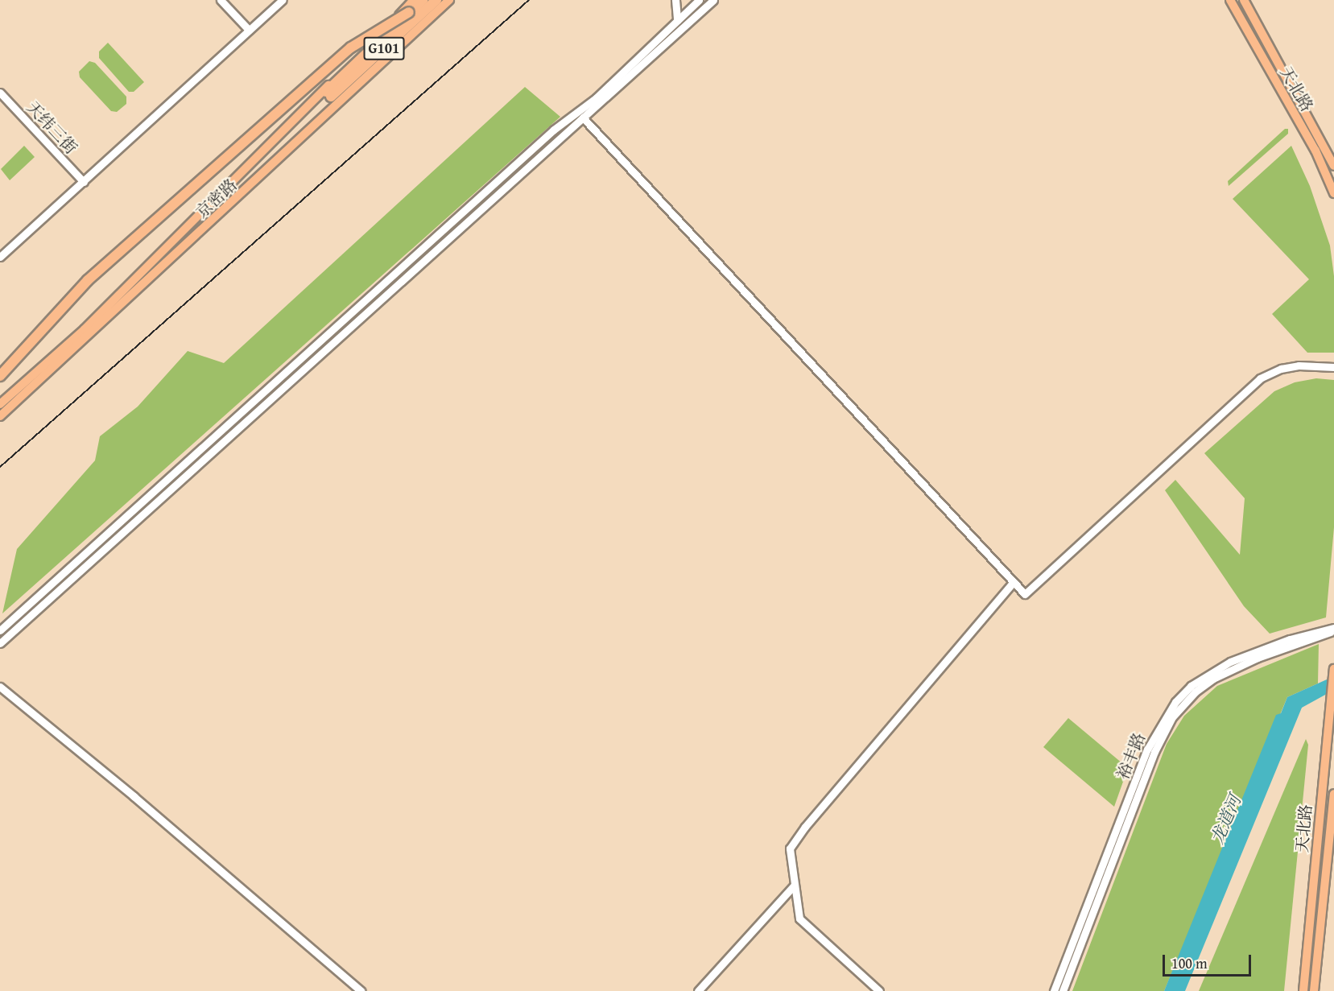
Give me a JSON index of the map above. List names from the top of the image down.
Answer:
{
  "streets": {
    "highway": ["G101"],
    "main road": ["天北路", "京密路"],
    "street": ["天纬三街", "裕丰路"]
  },
  "water": ["龙道河"],
  "scale_bar": "100 m"
}
